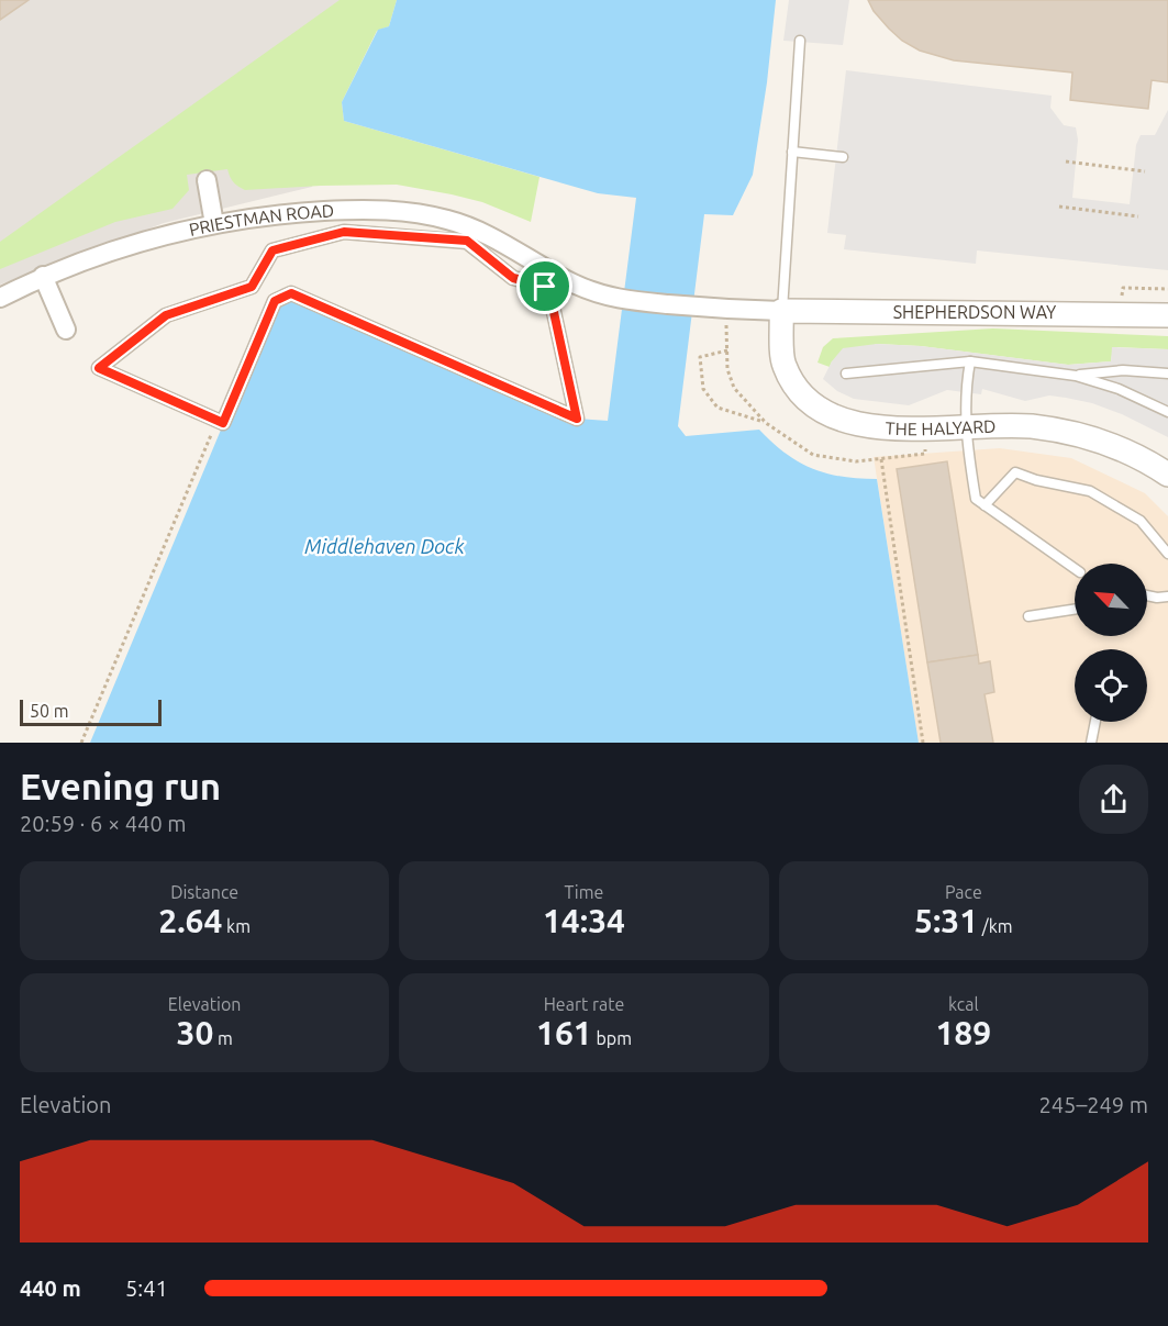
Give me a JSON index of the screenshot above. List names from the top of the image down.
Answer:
{
  "streets": {
    "street": ["PRIESTMAN ROAD", "SHEPHERDSON WAY", "THE HALYARD"]
  },
  "crossings": [
    ["SHEPHERDSON WAY", "THE HALYARD"]
  ],
  "water": ["Middlehaven Dock"],
  "scale_bar": "50 m",
  "north": "top left",
  "page": {
    "scale": "50 m",
    "heading": ["Evening run", "20:59 · 6 × 440 m"],
    "stats": [
      ["Distance", "2.64 km"],
      ["Time", "14:34"],
      ["Pace", "5:31 /km"],
      ["Elevation", "30 m"],
      ["Heart rate", "161 bpm"],
      ["kcal", "189"]
    ],
    "chart": ["Elevation", "245–249 m"],
    "list": [
      {
        "name": "440 m",
        "note": "5:41"
      }
    ]
  }
}
